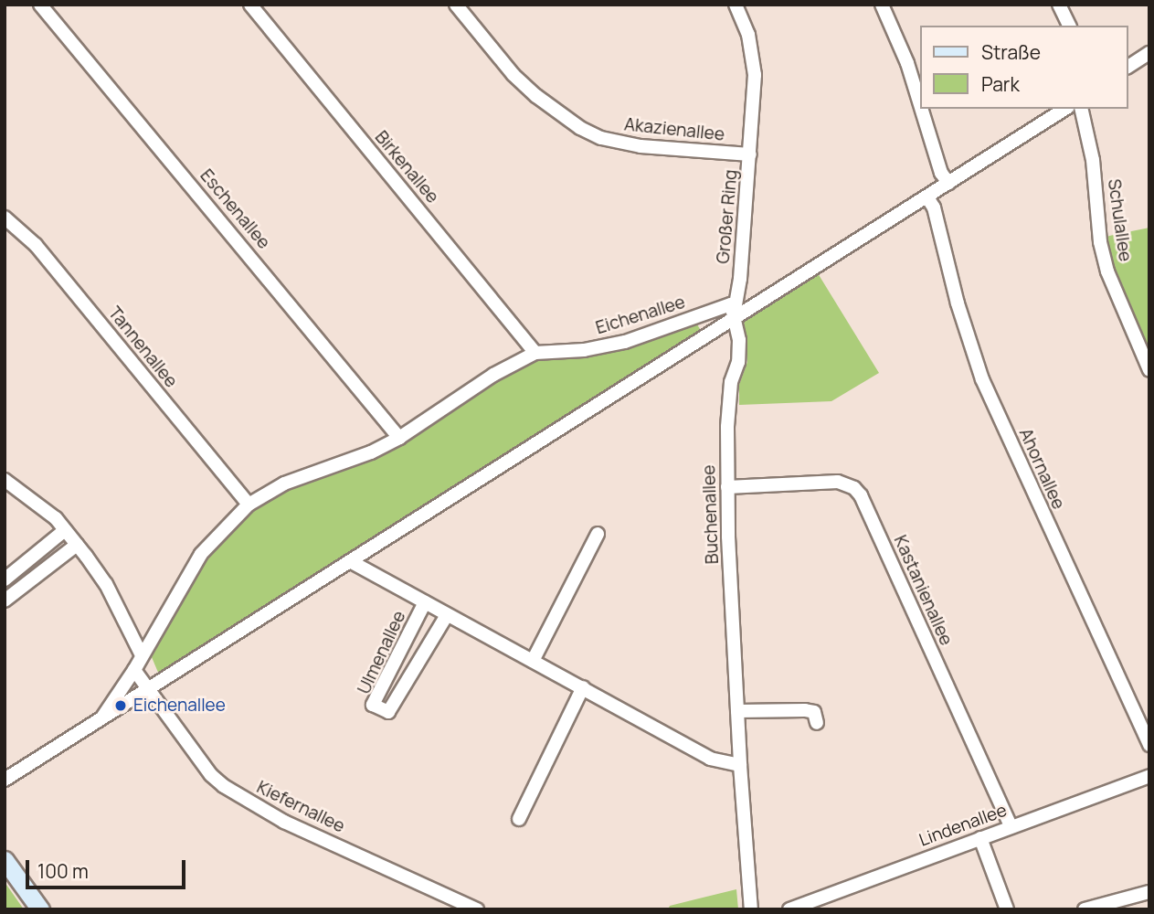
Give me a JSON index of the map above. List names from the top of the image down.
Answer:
{
  "streets": {
    "street": [
      "Akazienallee",
      "Birkenallee",
      "Eschenallee",
      "Großer Ring",
      "Schulallee",
      "Eichenallee",
      "Tannenallee",
      "Ahornallee",
      "Buchenallee",
      "Kastanienallee",
      "Ulmenallee",
      "Kiefernallee",
      "Lindenallee"
    ]
  },
  "crossings": [
    ["Akazienallee", "Großer Ring"],
    ["Birkenallee", "Eichenallee"],
    ["Eschenallee", "Eichenallee"],
    ["Großer Ring", "Eichenallee"],
    ["Großer Ring", "Buchenallee"],
    ["Eichenallee", "Tannenallee"],
    ["Eichenallee", "Ahornallee"],
    ["Eichenallee", "Buchenallee"],
    ["Eichenallee", "Ulmenallee"],
    ["Eichenallee", "Kiefernallee"],
    ["Buchenallee", "Kastanienallee"],
    ["Buchenallee", "Ulmenallee"],
    ["Kastanienallee", "Lindenallee"]
  ],
  "places": ["Eichenallee"],
  "legend": ["Straße", "Park"],
  "scale_bar": "100 m"
}
